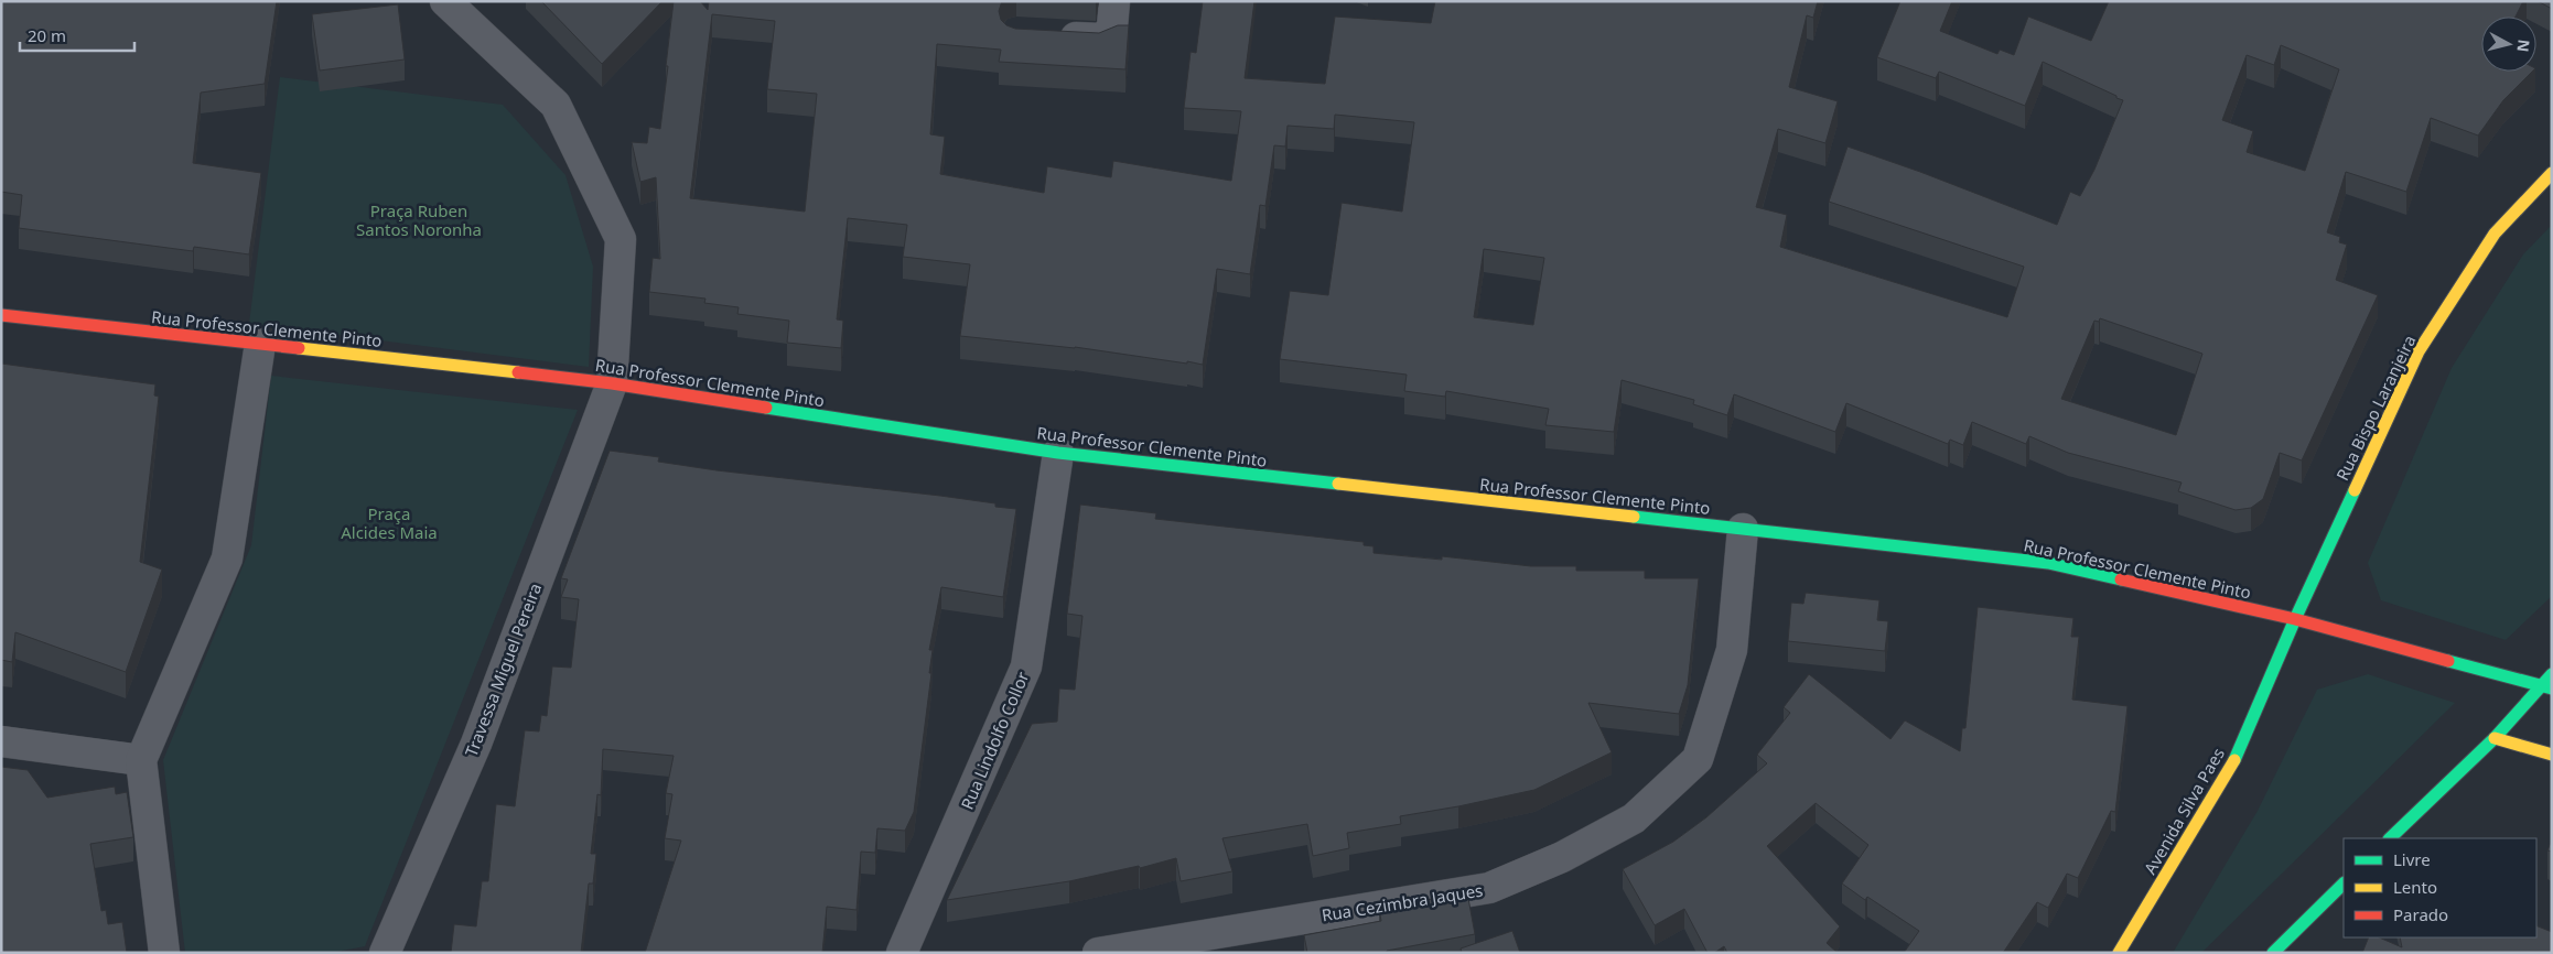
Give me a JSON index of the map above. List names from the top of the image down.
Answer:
{
  "streets": {
    "street": [
      "Rua Professor Clemente Pinto",
      "Rua Bispo Laranjeira",
      "Travessa Miguel Pereira",
      "Rua Lindolfo Collor",
      "Avenida Silva Paes",
      "Rua Cezimbra Jaques"
    ]
  },
  "crossings": [
    ["Rua Professor Clemente Pinto", "Rua Bispo Laranjeira"],
    ["Rua Professor Clemente Pinto", "Travessa Miguel Pereira"],
    ["Rua Professor Clemente Pinto", "Rua Lindolfo Collor"],
    ["Rua Professor Clemente Pinto", "Avenida Silva Paes"],
    ["Rua Professor Clemente Pinto", "Rua Cezimbra Jaques"],
    ["Rua Bispo Laranjeira", "Avenida Silva Paes"]
  ],
  "parks": ["Praça Ruben Santos Noronha", "Praça Alcides Maia"],
  "legend": ["Livre", "Lento", "Parado"],
  "scale_bar": "20 m",
  "north": "right"
}
